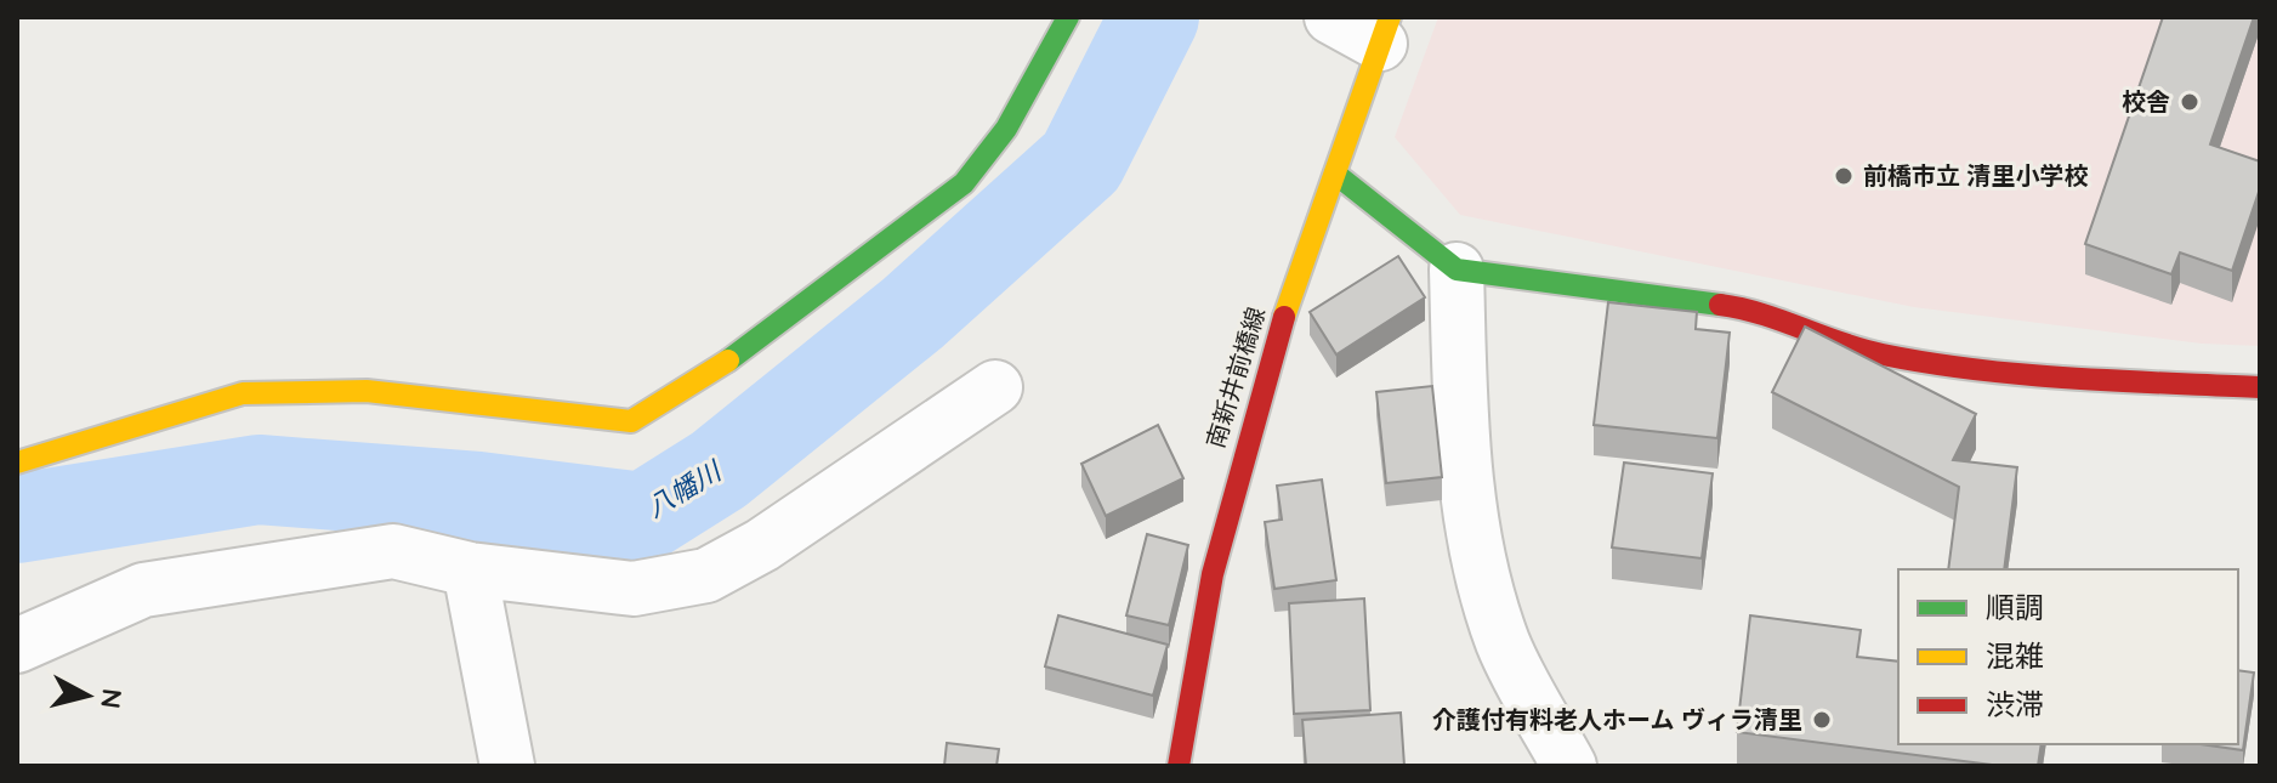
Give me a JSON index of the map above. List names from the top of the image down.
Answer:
{
  "streets": {
    "street": ["南新井前橋線"]
  },
  "water": ["八幡川"],
  "places": ["校舎", "前橋市立 清里小学校", "介護付有料老人ホーム ヴィラ清里"],
  "legend": ["順調", "混雑", "渋滞"],
  "north": "right"
}
